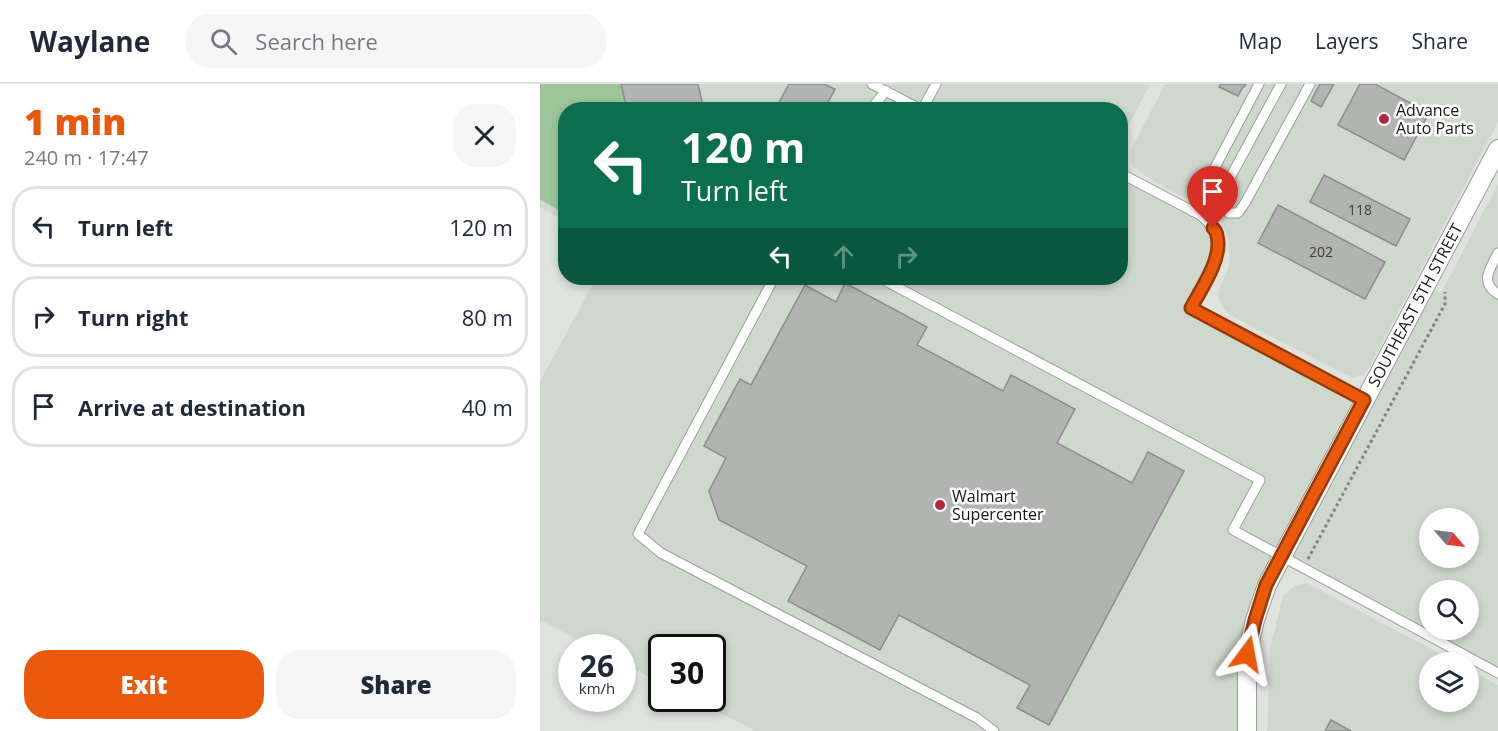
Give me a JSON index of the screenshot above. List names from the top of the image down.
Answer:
{
  "streets": {
    "street": ["SOUTHEAST 5TH STREET"]
  },
  "places": ["Advance Auto Parts", "Walmart Supercenter"],
  "house_numbers": ["118", "202"],
  "north": "bottom right",
  "page": {
    "header": "Waylane",
    "search": "Search here",
    "nav": ["Map", "Layers", "Share"],
    "heading": ["1 min", "240 m · 17:47"],
    "turn": ["120 m", "Turn left"],
    "list": [
      {
        "name": "Turn left",
        "value": "120 m"
      },
      {
        "name": "Turn right",
        "value": "80 m"
      },
      {
        "name": "Arrive at destination",
        "value": "40 m"
      }
    ],
    "speed": "26 km/h",
    "limit": "30",
    "buttons": ["Exit", "Share"]
  }
}
